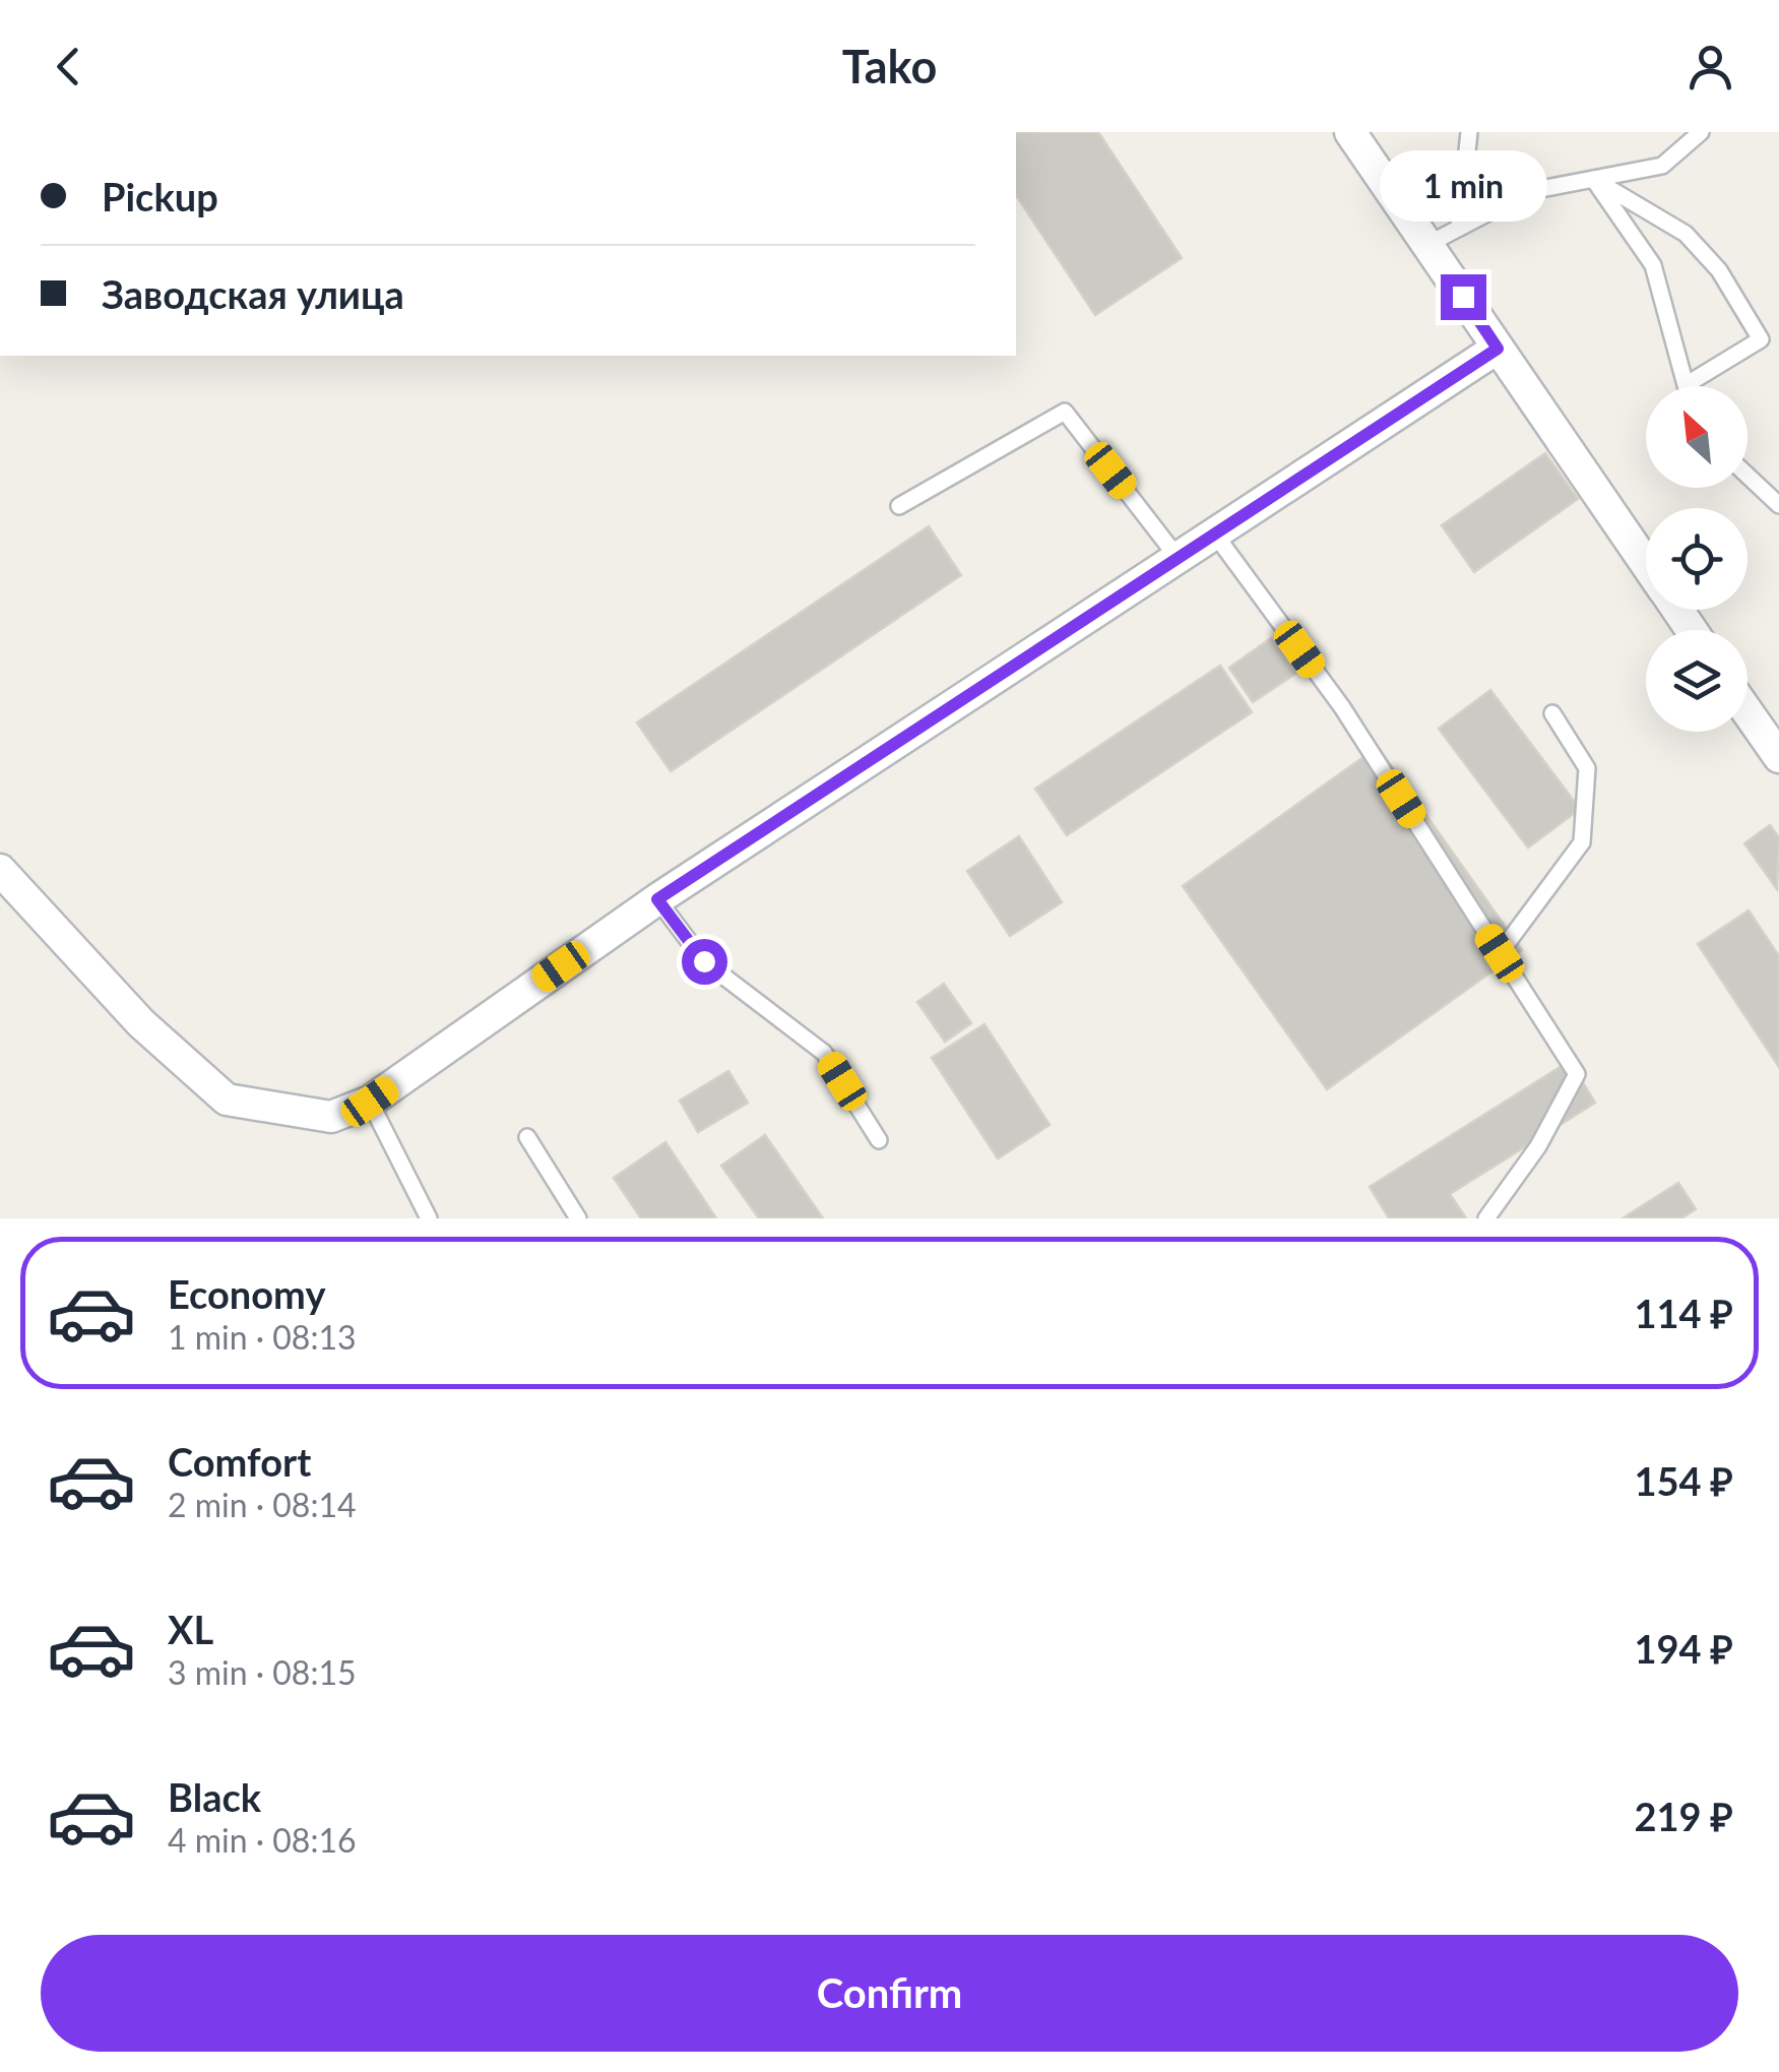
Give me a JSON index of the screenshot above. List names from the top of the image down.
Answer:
{
  "north": "top left",
  "page": {
    "header": "Tako",
    "banner": ["Pickup", "Заводская улица"],
    "bubble": "1 min",
    "list": [
      {
        "name": "Economy",
        "note": "1 min · 08:13",
        "value": "114 ₽"
      },
      {
        "name": "Comfort",
        "note": "2 min · 08:14",
        "value": "154 ₽"
      },
      {
        "name": "XL",
        "note": "3 min · 08:15",
        "value": "194 ₽"
      },
      {
        "name": "Black",
        "note": "4 min · 08:16",
        "value": "219 ₽"
      }
    ],
    "buttons": "Confirm"
  }
}
